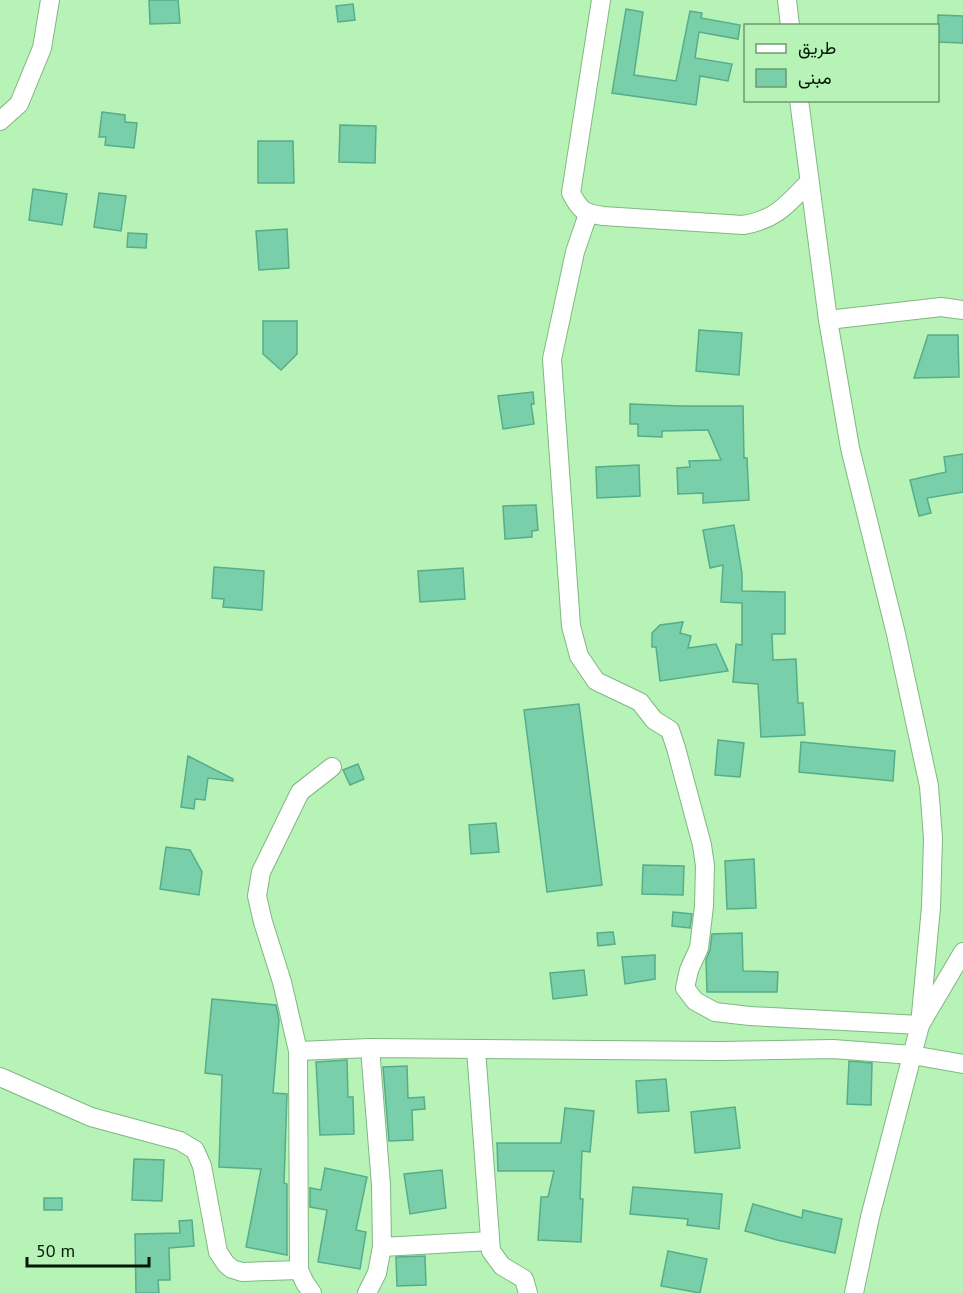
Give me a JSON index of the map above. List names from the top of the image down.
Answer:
{
  "legend": ["طريق", "مبنى"],
  "scale_bar": "50 m"
}
